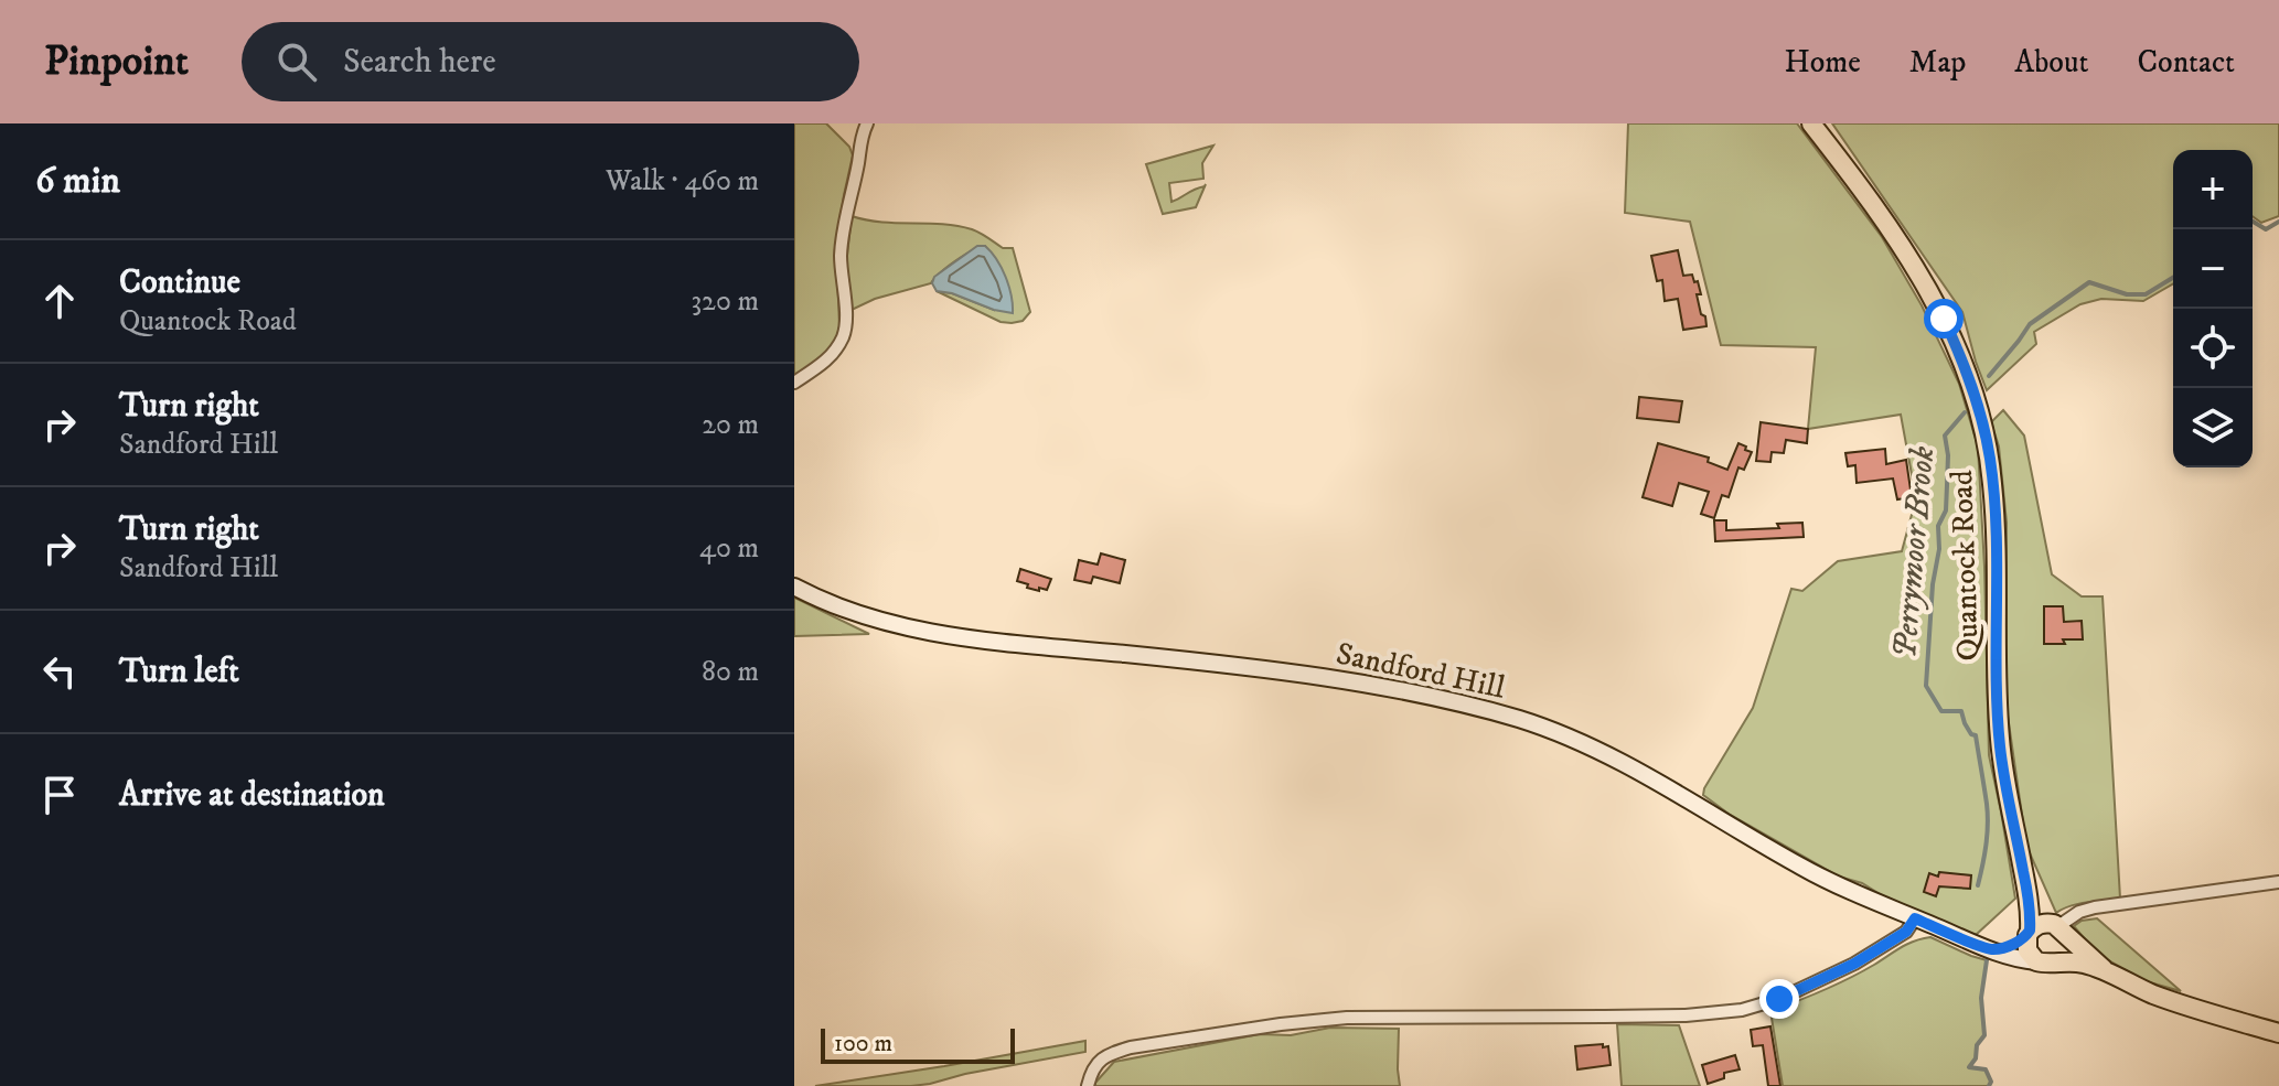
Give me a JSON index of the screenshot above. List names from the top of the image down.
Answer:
{
  "streets": {
    "main road": ["Quantock Road", "Sandford Hill"]
  },
  "crossings": [
    ["Quantock Road", "Sandford Hill"]
  ],
  "water": ["Perrymoor Brook"],
  "scale_bar": "100 m",
  "page": {
    "header": "Pinpoint",
    "search": "Search here",
    "nav": [
      "Home",
      "Map",
      "About",
      "Contact"
    ],
    "heading": ["6 min", "Walk · 460 m"],
    "map_buttons": ["+", "−"],
    "list": [
      ["Continue", "Quantock Road", "320 m"],
      ["Turn right", "Sandford Hill", "20 m"],
      ["Turn right", "Sandford Hill", "40 m"],
      ["Turn left", "80 m"],
      "Arrive at destination"
    ],
    "scale": "100 m"
  }
}
